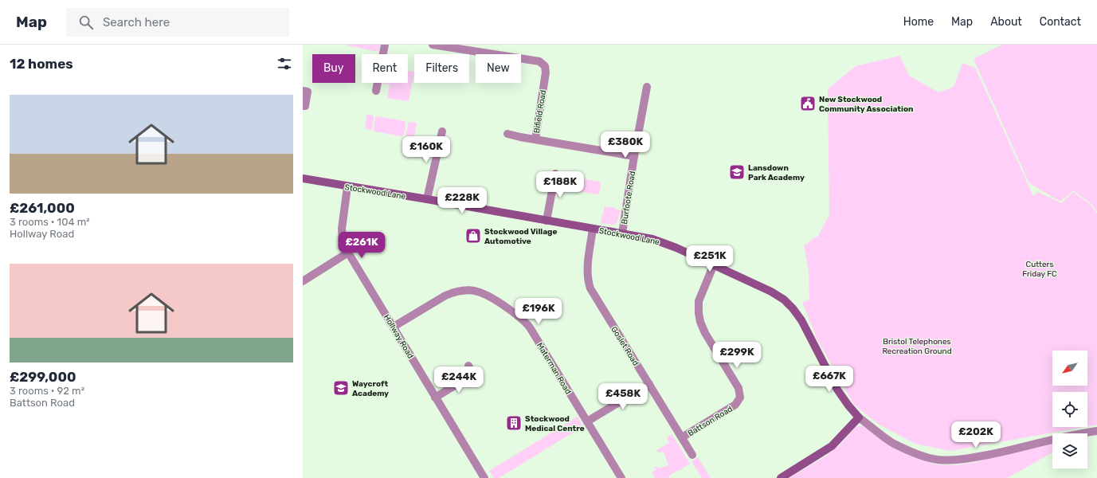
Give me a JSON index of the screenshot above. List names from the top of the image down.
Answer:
{
  "streets": {
    "street": [
      "Bifield Road",
      "Stockwood Lane",
      "Burfoote Road",
      "Hollway Road",
      "Goslet Road",
      "Materman Road",
      "Battson Road"
    ]
  },
  "crossings": [
    ["Stockwood Lane", "Burfoote Road"],
    ["Stockwood Lane", "Hollway Road"],
    ["Stockwood Lane", "Goslet Road"],
    ["Stockwood Lane", "Battson Road"],
    ["Hollway Road", "Materman Road"],
    ["Goslet Road", "Battson Road"]
  ],
  "parks": ["Cutters Friday FC", "Bristol Telephones Recreation Ground"],
  "places": {
    "public building": ["New Stockwood Community Association"],
    "school or university": ["Lansdown Park Academy", "Waycroft Academy"],
    "shop": ["Stockwood Village Automotive"],
    "building": ["Stockwood Medical Centre"]
  },
  "north": "bottom left",
  "page": {
    "header": "Map",
    "search": "Search here",
    "nav": [
      "Home",
      "Map",
      "About",
      "Contact"
    ],
    "heading": "12 homes",
    "chip": [
      "Buy",
      "Rent",
      "Filters",
      "New"
    ],
    "list": [
      {
        "name": "£261,000",
        "note": "3 rooms · 104 m² · Hollway Road"
      },
      {
        "name": "£299,000",
        "note": "3 rooms · 92 m² · Battson Road"
      }
    ],
    "price": [
      "£380K",
      "£160K",
      "£188K",
      "£228K",
      "£261K",
      "£251K",
      "£196K",
      "£299K",
      "£667K",
      "£244K",
      "£458K",
      "£202K"
    ]
  }
}
